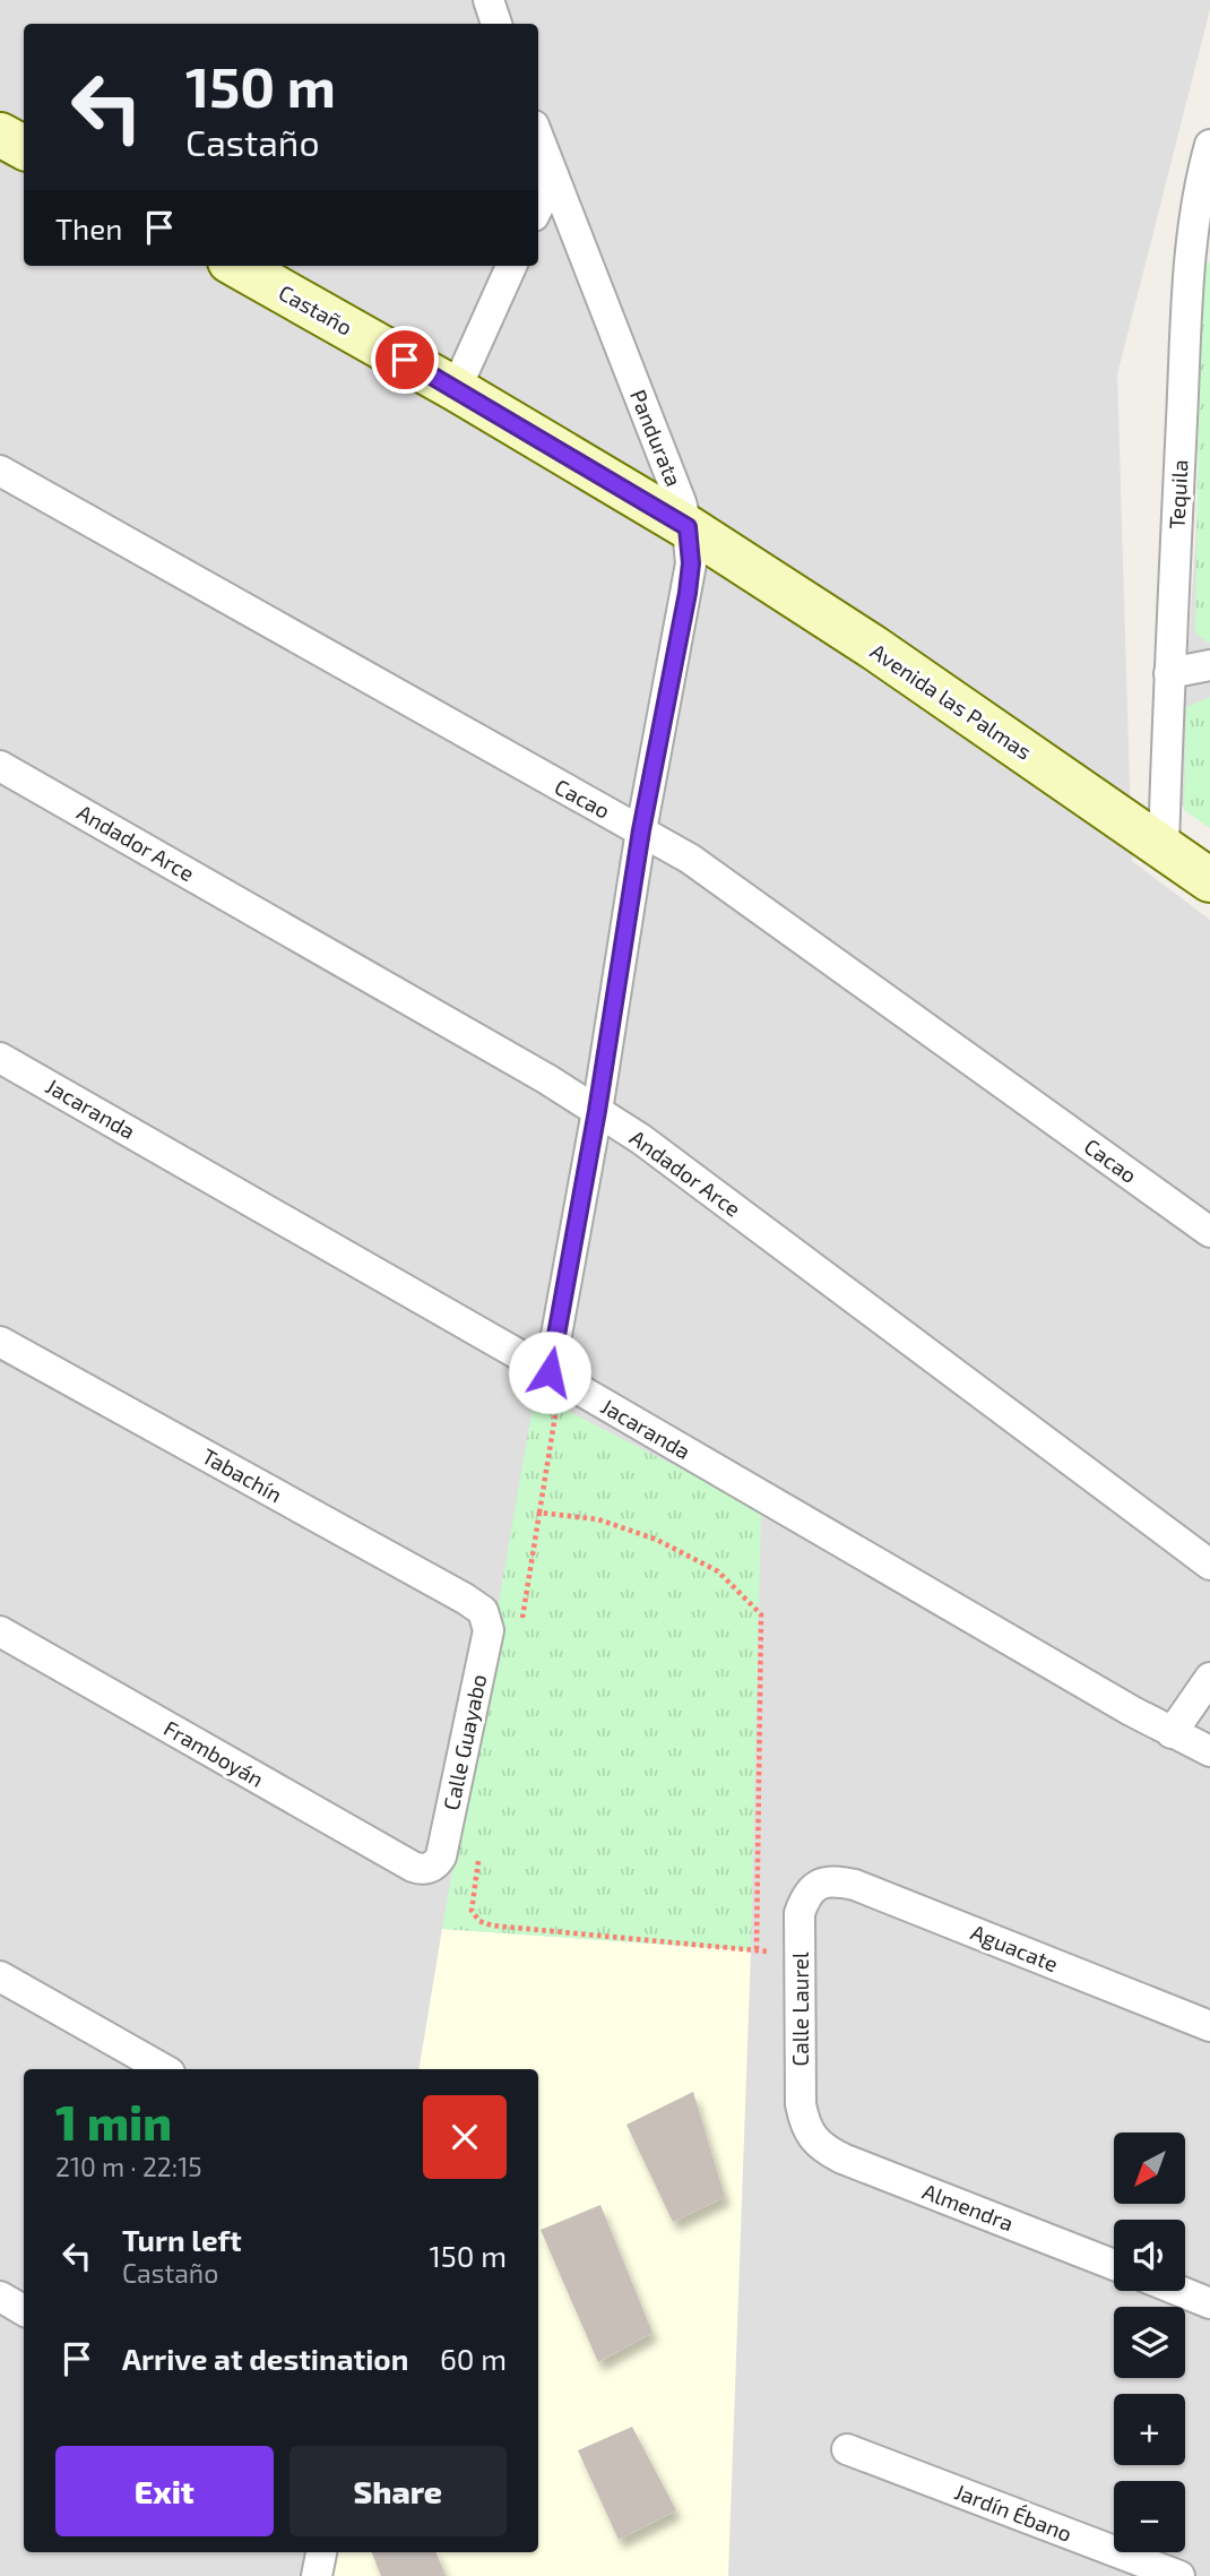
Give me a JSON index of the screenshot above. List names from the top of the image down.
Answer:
{
  "streets": {
    "street": [
      "Castaño",
      "Pandurata",
      "Tequila",
      "Avenida las Palmas",
      "Cacao",
      "Andador Arce",
      "Jacaranda",
      "Tabachín",
      "Calle Guayabo",
      "Framboyán",
      "Aguacate",
      "Calle Laurel",
      "Almendra",
      "Jardín Ébano"
    ]
  },
  "crossings": [
    ["Castaño", "Pandurata"],
    ["Castaño", "Avenida las Palmas"],
    ["Pandurata", "Avenida las Palmas"],
    ["Pandurata", "Cacao"],
    ["Pandurata", "Andador Arce"],
    ["Pandurata", "Jacaranda"],
    ["Tequila", "Avenida las Palmas"],
    ["Tabachín", "Calle Guayabo"],
    ["Calle Guayabo", "Framboyán"],
    ["Aguacate", "Calle Laurel"],
    ["Calle Laurel", "Almendra"]
  ],
  "north": "bottom left",
  "page": {
    "turn": ["150 m", "Castaño"],
    "then": "Then",
    "heading": ["1 min", "210 m · 22:15"],
    "map_buttons": ["+", "−"],
    "list": [
      {
        "name": "Turn left",
        "note": "Castaño",
        "value": "150 m"
      },
      {
        "name": "Arrive at destination",
        "value": "60 m"
      }
    ],
    "buttons": ["Exit", "Share"]
  }
}
